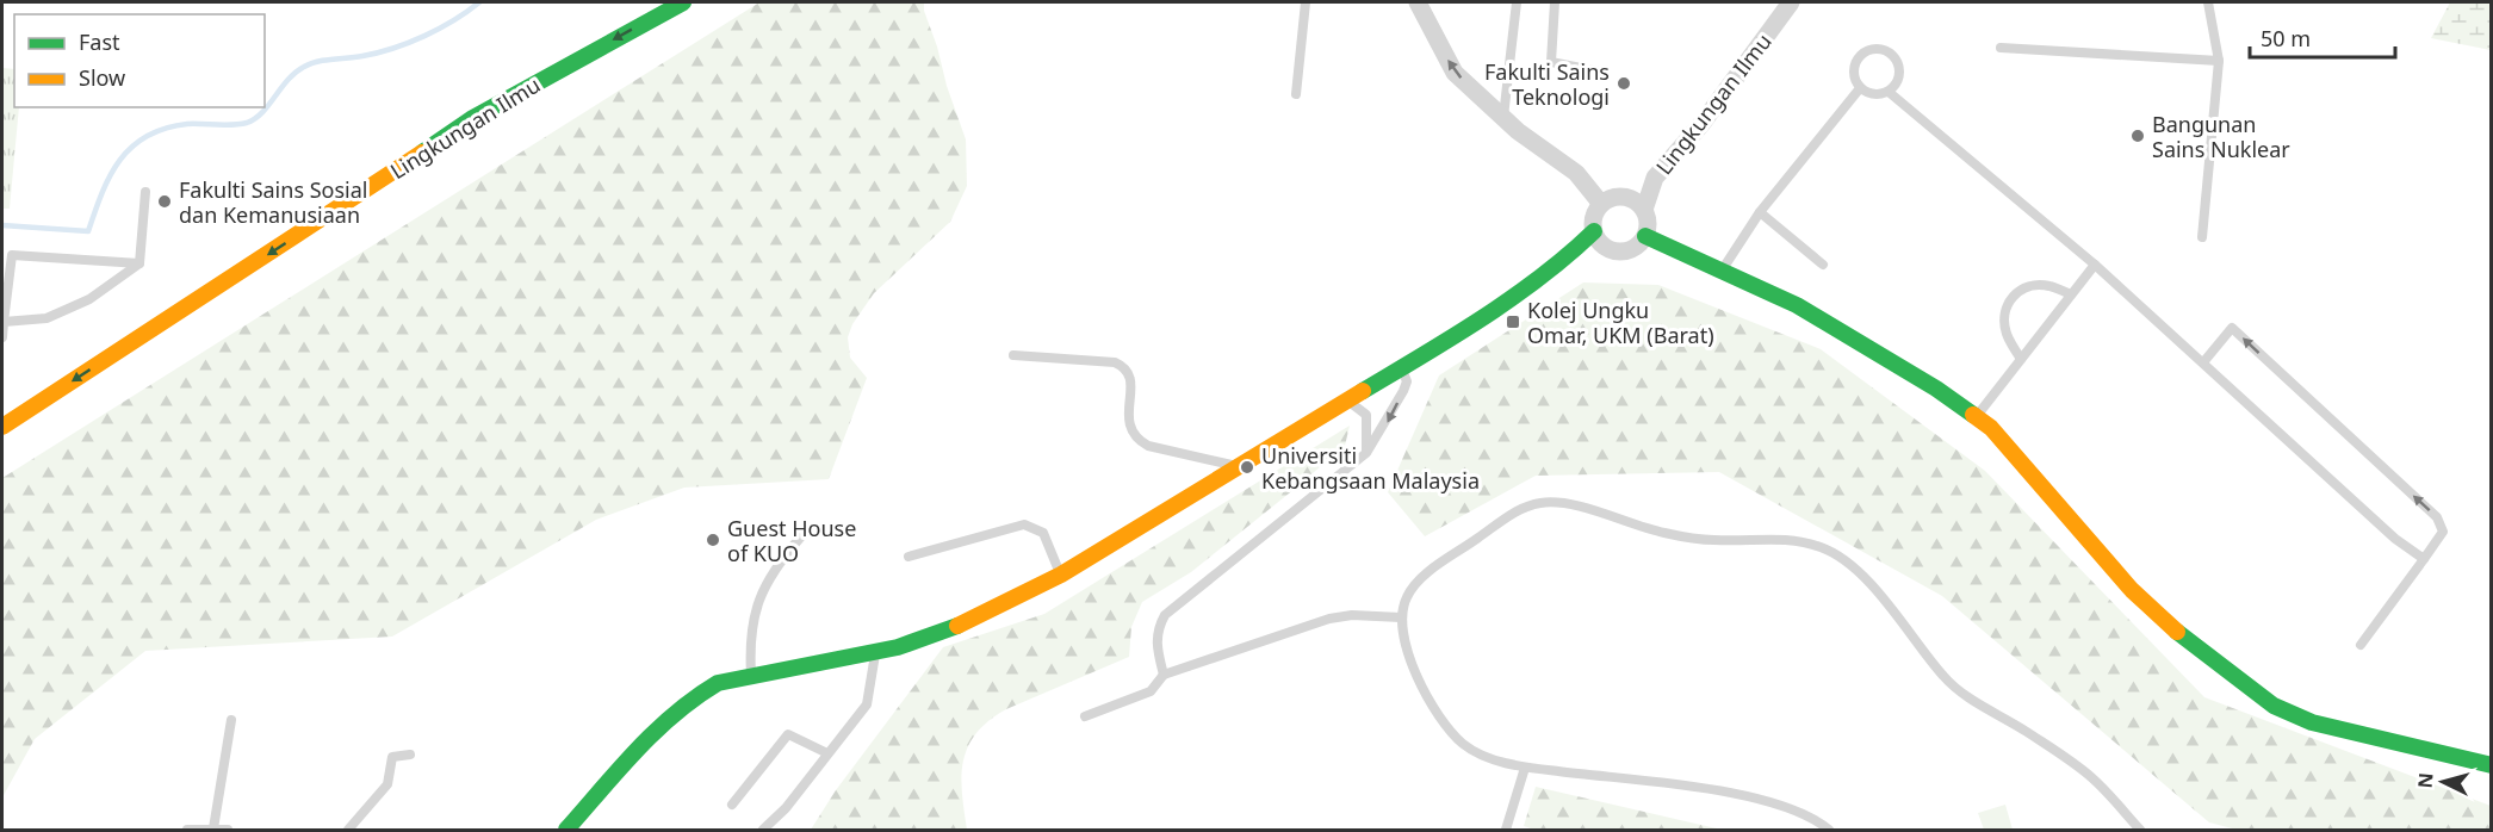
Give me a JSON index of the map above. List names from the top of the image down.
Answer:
{
  "streets": {
    "street": ["Lingkungan Ilmu"]
  },
  "one_way": ["Lingkungan Ilmu"],
  "places": {
    "other": [
      "Fakulti Sains Teknologi",
      "Bangunan Sains Nuklear",
      "Fakulti Sains Sosial dan Kemanusiaan",
      "Universiti Kebangsaan Malaysia",
      "Guest House of KUO"
    ],
    "transit": ["Kolej Ungku Omar, UKM (Barat)"]
  },
  "legend": ["Fast", "Slow"],
  "scale_bar": "50 m",
  "north": "left"
}
